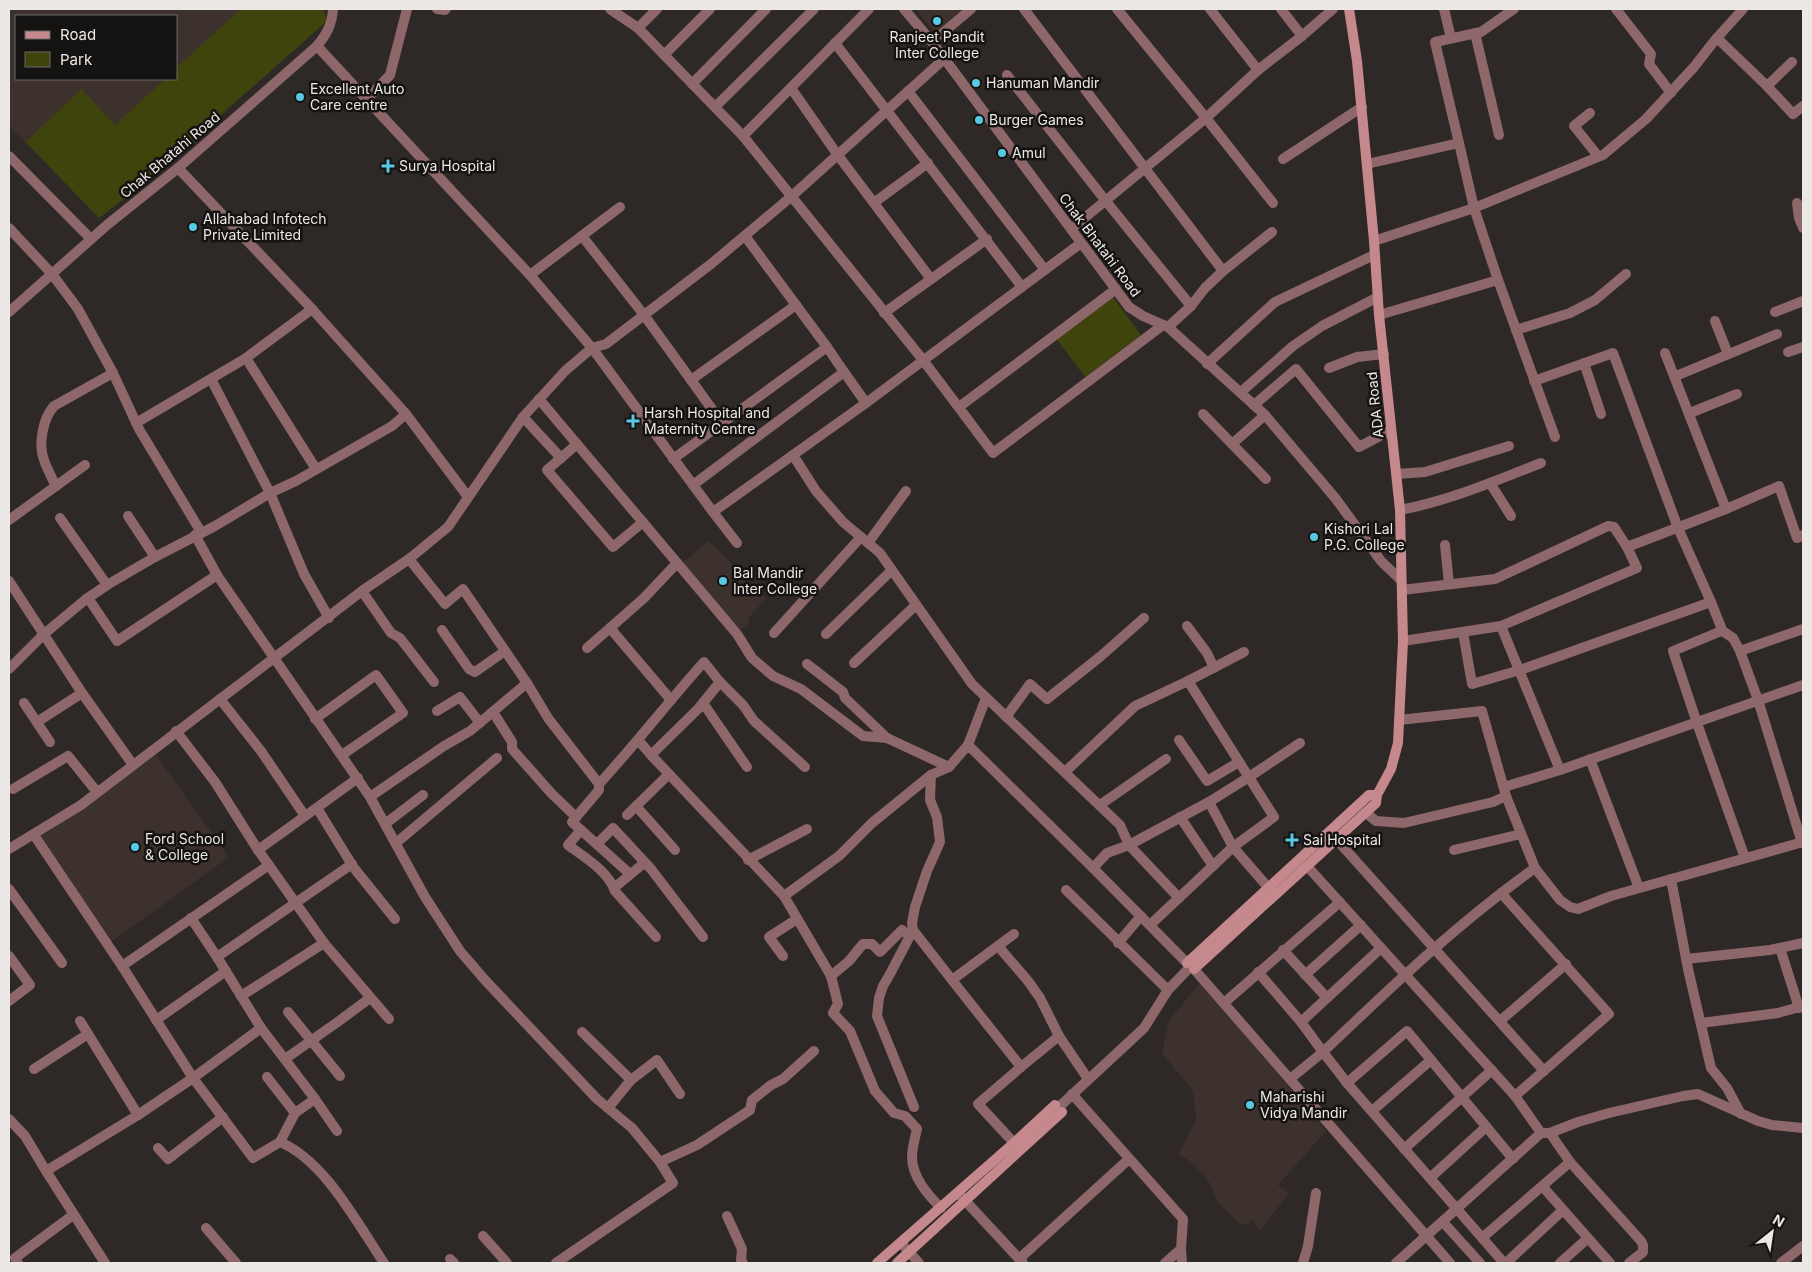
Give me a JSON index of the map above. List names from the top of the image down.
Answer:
{
  "streets": {
    "street": ["Chak Bhatahi Road", "ADA Road"]
  },
  "crossings": [
    ["Chak Bhatahi Road", "ADA Road"]
  ],
  "places": {
    "other": [
      "Ranjeet Pandit Inter College",
      "Hanuman Mandir",
      "Excellent Auto Care centre",
      "Burger Games",
      "Amul",
      "Allahabad Infotech Private Limited",
      "Kishori Lal P.G. College",
      "Bal Mandir Inter College",
      "Ford School & College",
      "Maharishi Vidya Mandir"
    ],
    "health": ["Surya Hospital", "Harsh Hospital and Maternity Centre", "Sai Hospital"]
  },
  "legend": ["Road", "Park"],
  "north": "top right"
}
